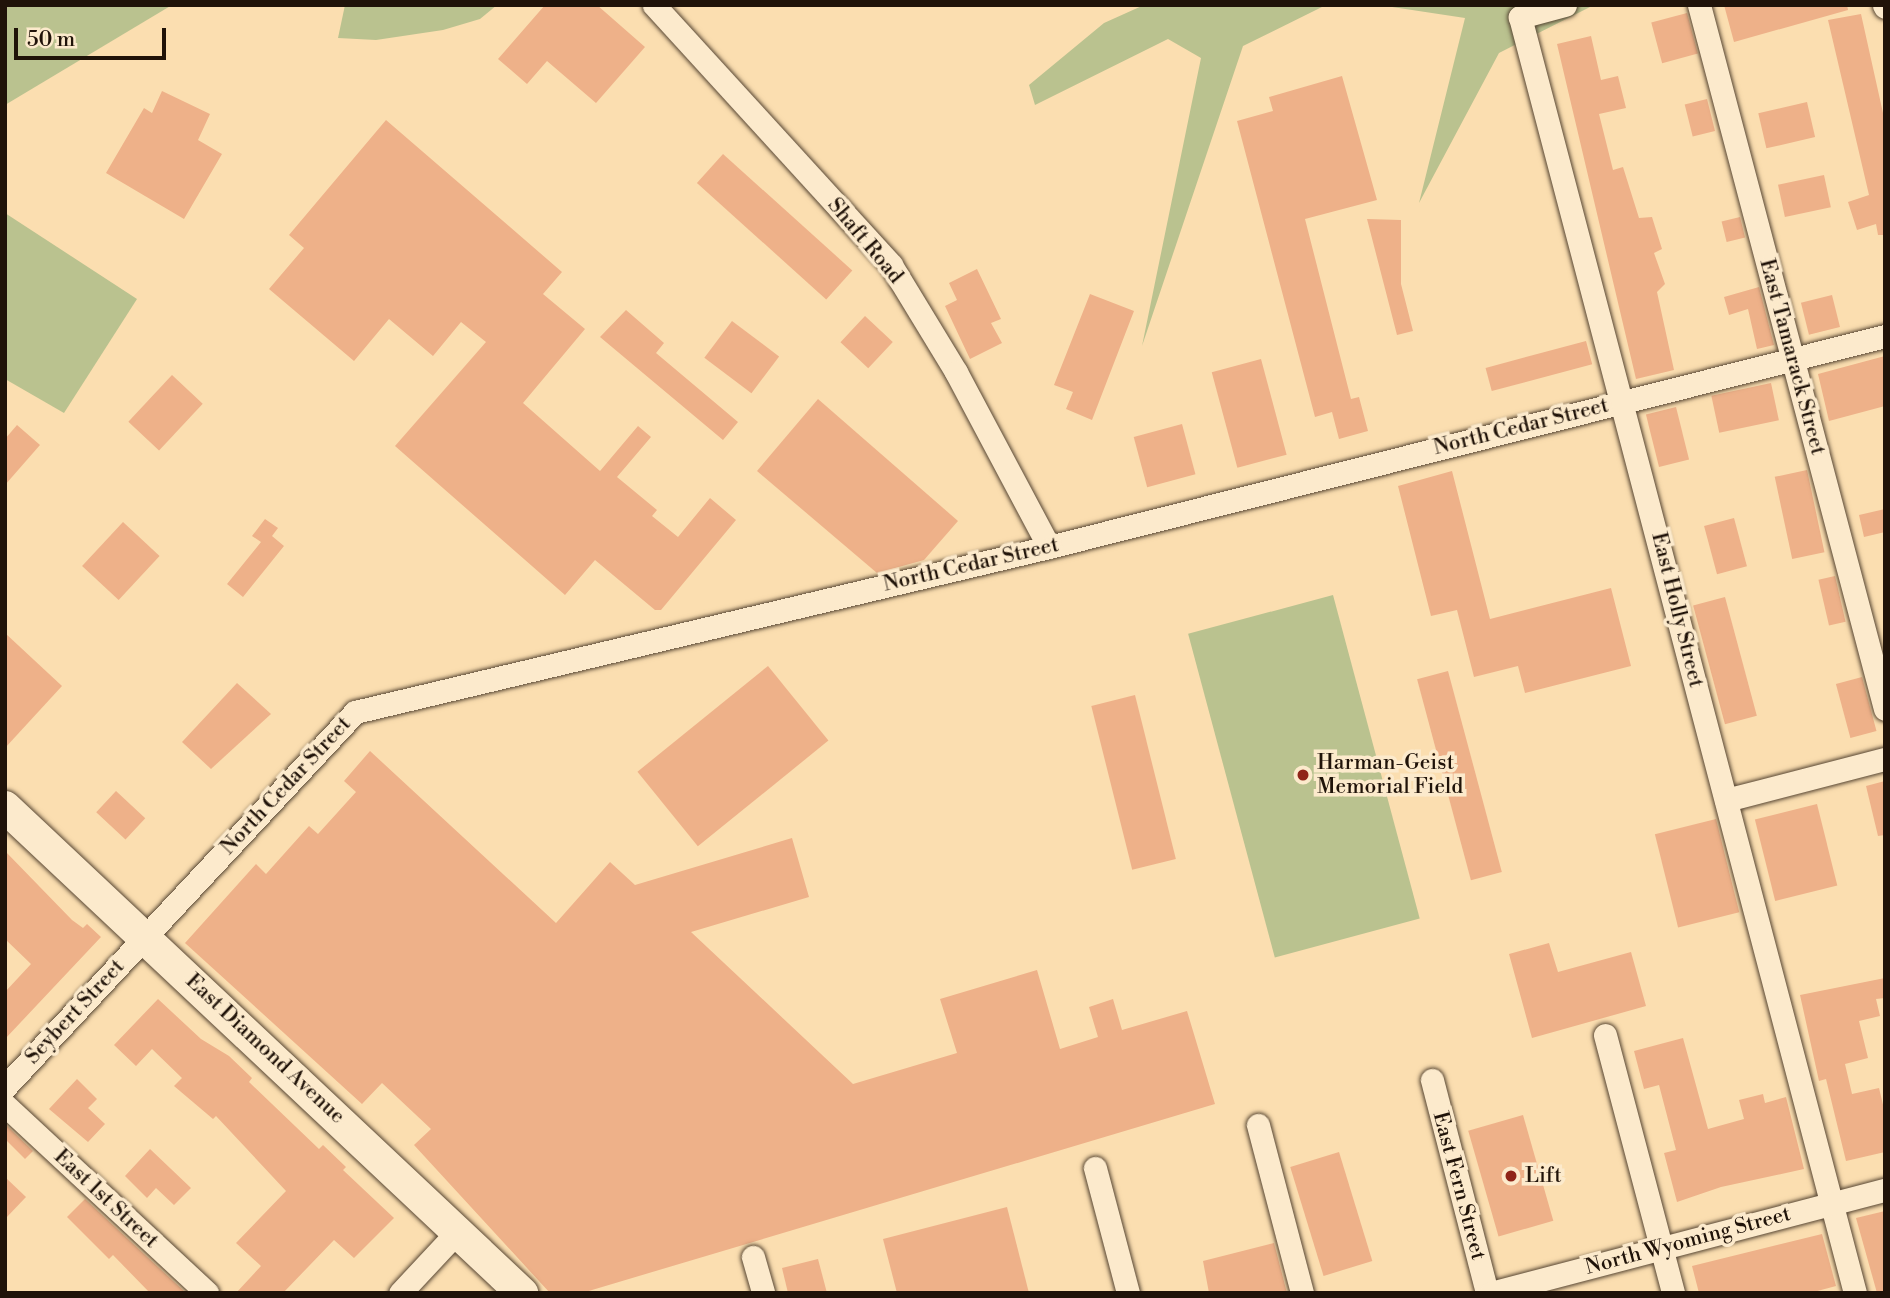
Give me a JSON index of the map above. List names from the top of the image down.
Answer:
{
  "streets": {
    "street": [
      "Shaft Road",
      "East Tamarack Street",
      "North Cedar Street",
      "East Holly Street",
      "Seybert Street",
      "East Diamond Avenue",
      "East Fern Street",
      "East 1st Street",
      "North Wyoming Street"
    ]
  },
  "crossings": [
    ["Shaft Road", "North Cedar Street"],
    ["East Tamarack Street", "North Cedar Street"],
    ["North Cedar Street", "East Holly Street"],
    ["North Cedar Street", "Seybert Street"],
    ["North Cedar Street", "East Diamond Avenue"],
    ["East Holly Street", "North Wyoming Street"],
    ["Seybert Street", "East Diamond Avenue"],
    ["East Fern Street", "North Wyoming Street"]
  ],
  "places": ["Harman-Geist Memorial Field", "Lift"],
  "scale_bar": "50 m"
}
